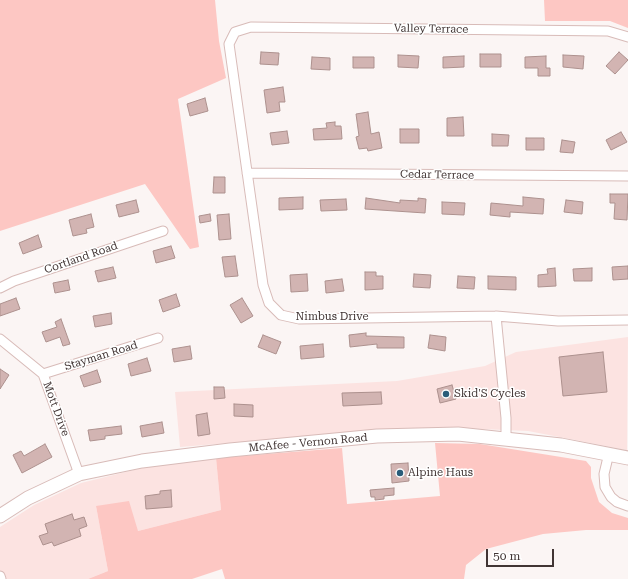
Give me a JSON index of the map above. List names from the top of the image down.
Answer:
{
  "streets": {
    "main road": ["McAfee - Vernon Road"],
    "street": [
      "Valley Terrace",
      "Cedar Terrace",
      "Cortland Road",
      "Nimbus Drive",
      "Stayman Road",
      "Mott Drive"
    ]
  },
  "crossings": [
    ["Valley Terrace", "Nimbus Drive"],
    ["Cedar Terrace", "Nimbus Drive"],
    ["Stayman Road", "Mott Drive"],
    ["Mott Drive", "McAfee - Vernon Road"]
  ],
  "places": ["Skid'S Cycles", "Alpine Haus"],
  "scale_bar": "50 m"
}
